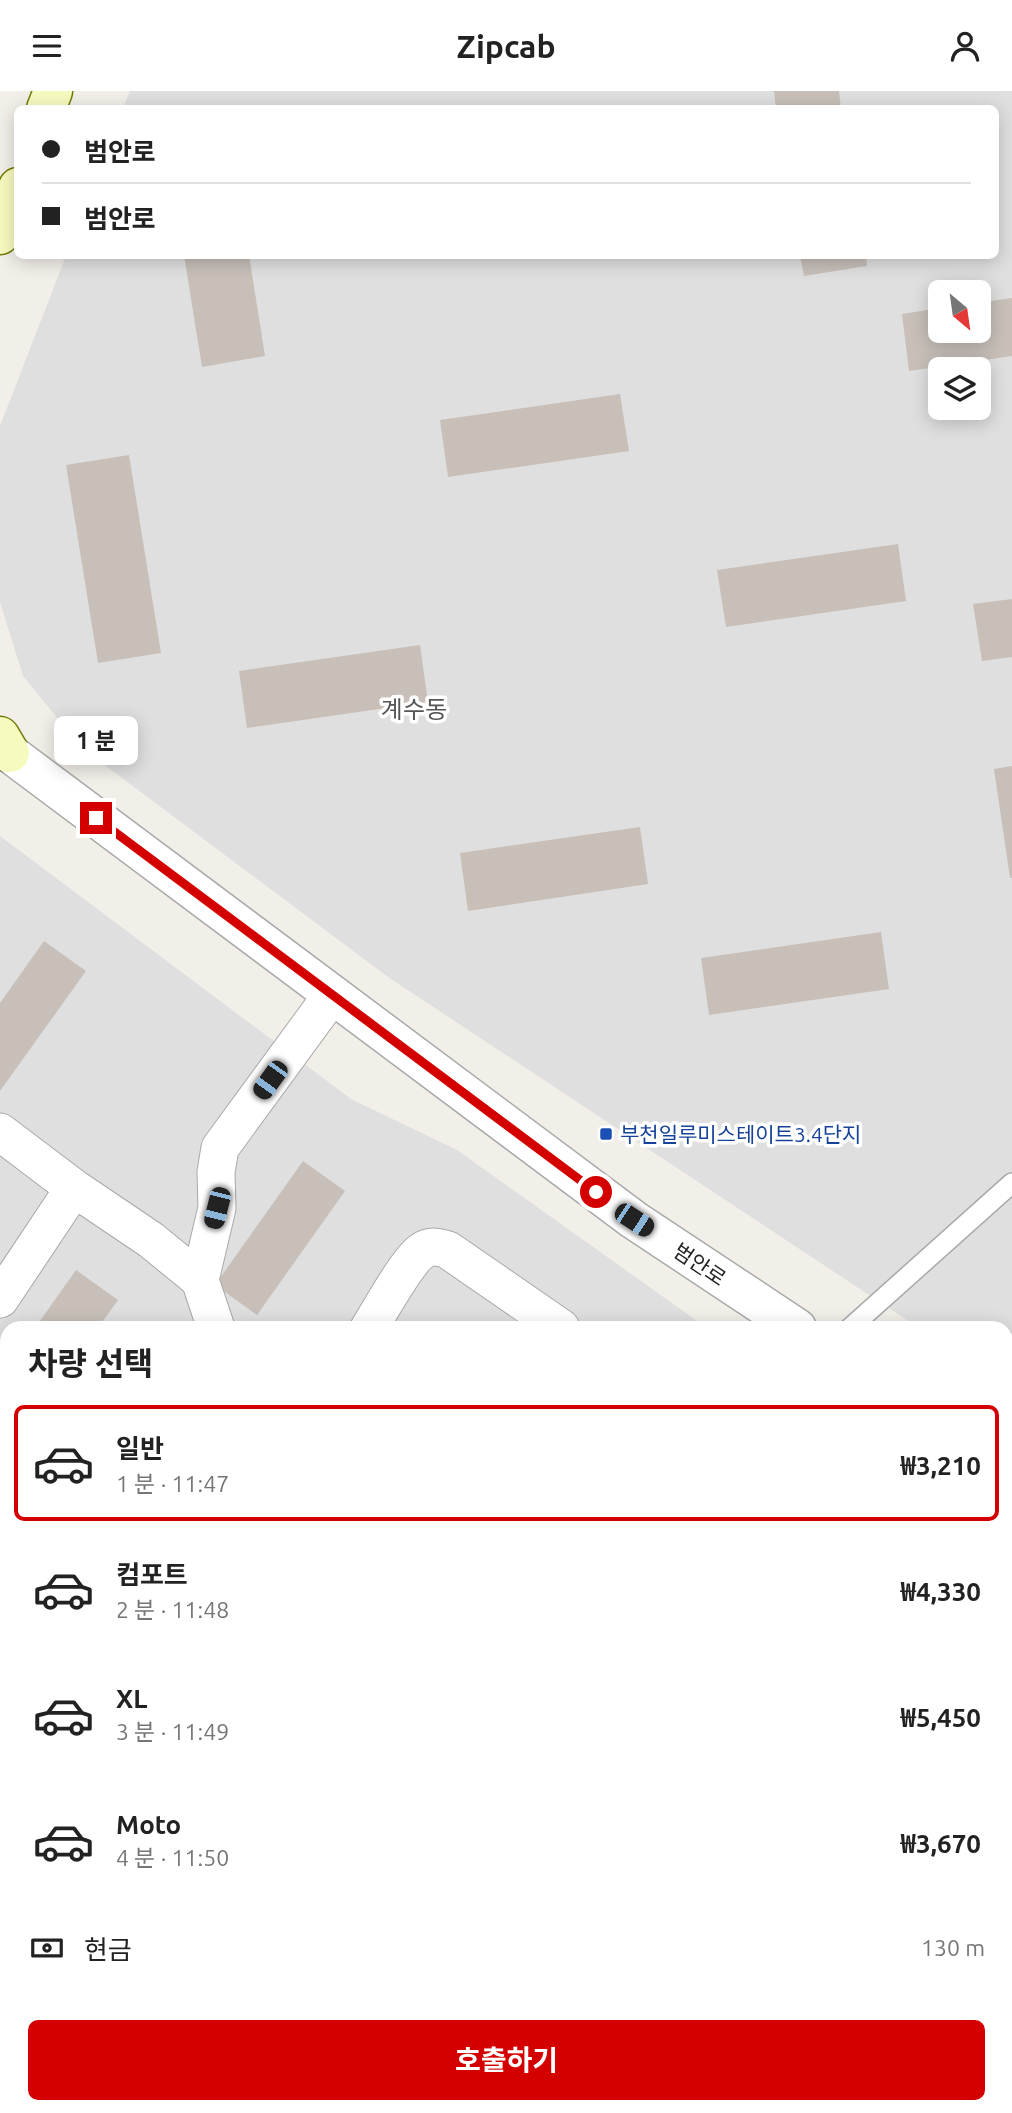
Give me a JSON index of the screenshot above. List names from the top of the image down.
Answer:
{
  "streets": {
    "street": ["범안로"]
  },
  "districts": ["계수동"],
  "places": {
    "transit": ["부천일루미스테이트3.4단지"]
  },
  "north": "bottom right",
  "page": {
    "header": "Zipcab",
    "banner": ["범안로", "범안로"],
    "bubble": "1 분",
    "heading": "차량 선택",
    "list": [
      {
        "name": "일반",
        "note": "1 분 · 11:47",
        "value": "₩3,210"
      },
      {
        "name": "컴포트",
        "note": "2 분 · 11:48",
        "value": "₩4,330"
      },
      {
        "name": "XL",
        "note": "3 분 · 11:49",
        "value": "₩5,450"
      },
      {
        "name": "Moto",
        "note": "4 분 · 11:50",
        "value": "₩3,670"
      }
    ],
    "pay": ["현금", "130 m"],
    "buttons": "호출하기"
  }
}
